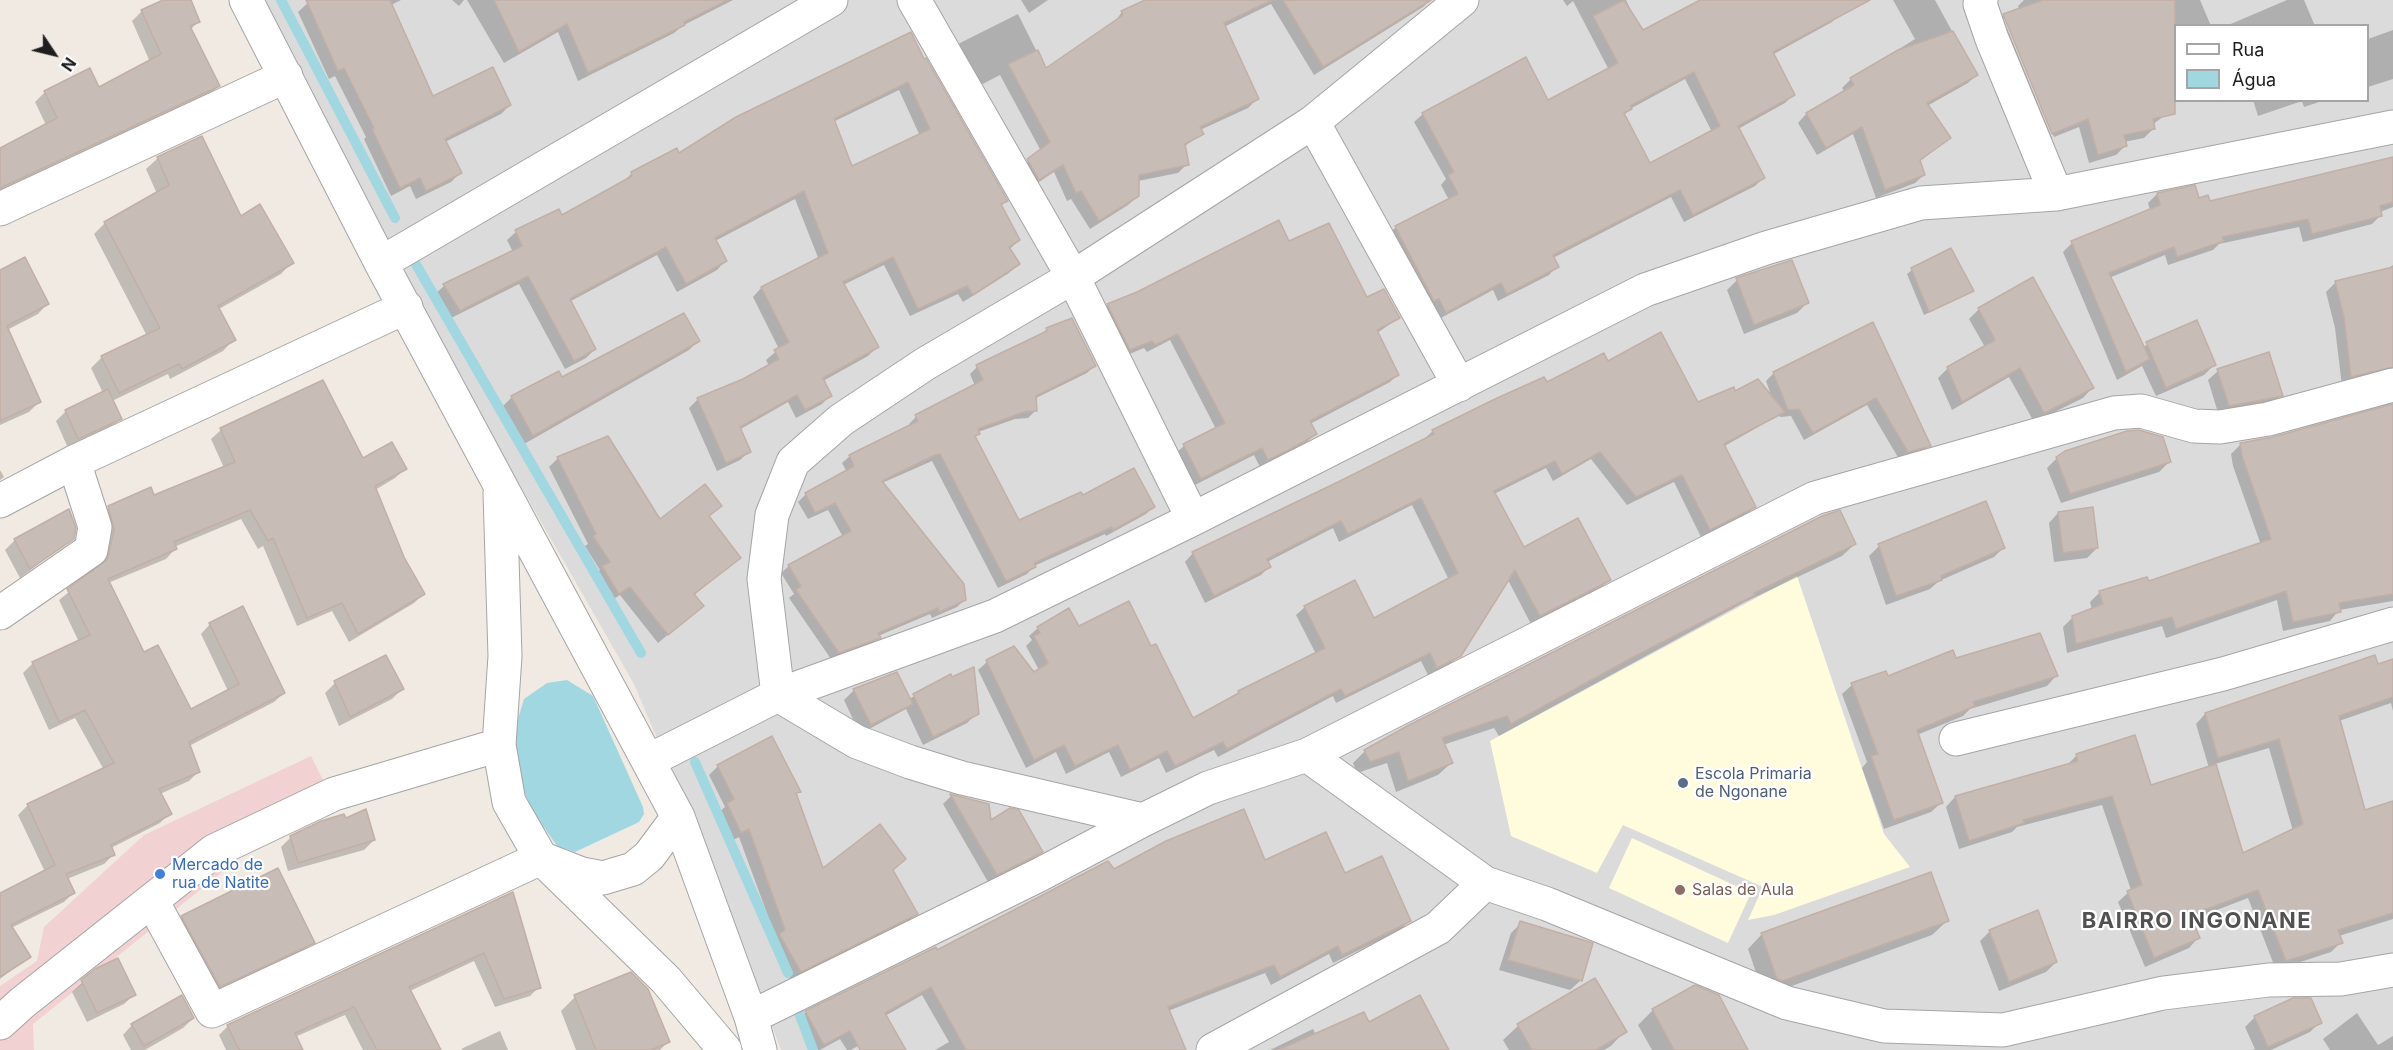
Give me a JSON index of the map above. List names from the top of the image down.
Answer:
{
  "districts": ["BAIRRO INGONANE"],
  "places": ["Escola Primaria de Ngonane", "Mercado de rua de Natite", "Salas de Aula"],
  "legend": ["Rua", "Água"],
  "north": "bottom right"
}
